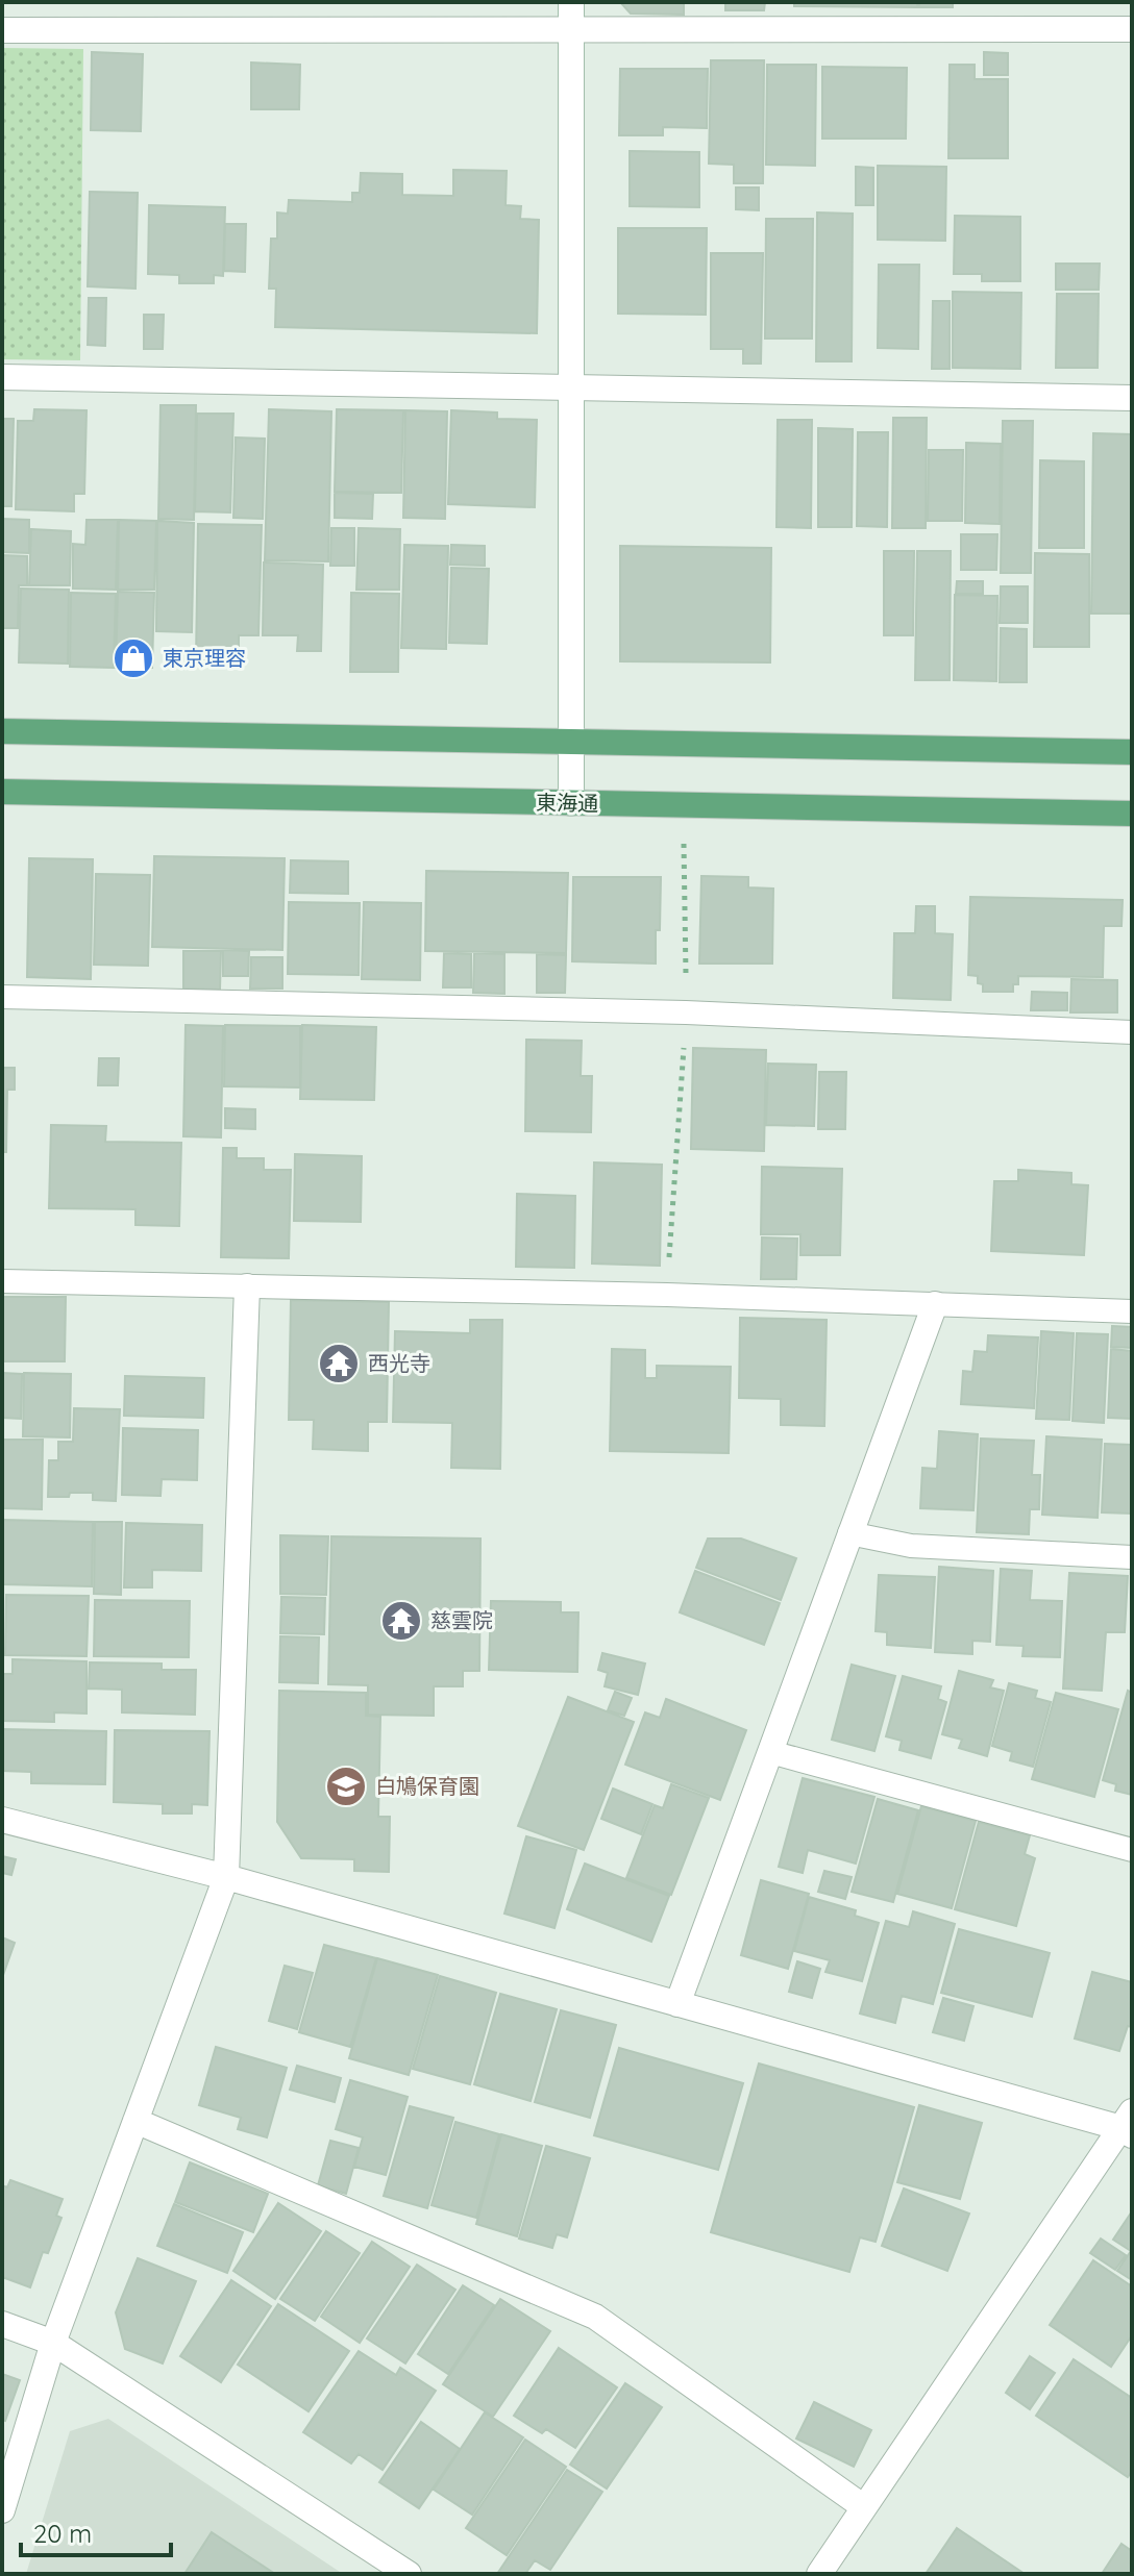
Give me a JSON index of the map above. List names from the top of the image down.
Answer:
{
  "streets": {
    "main road": ["東海通"]
  },
  "places": {
    "shop": ["東京理容"],
    "temple": ["西光寺", "慈雲院"],
    "school or university": ["白鳩保育園"]
  },
  "scale_bar": "20 m"
}
